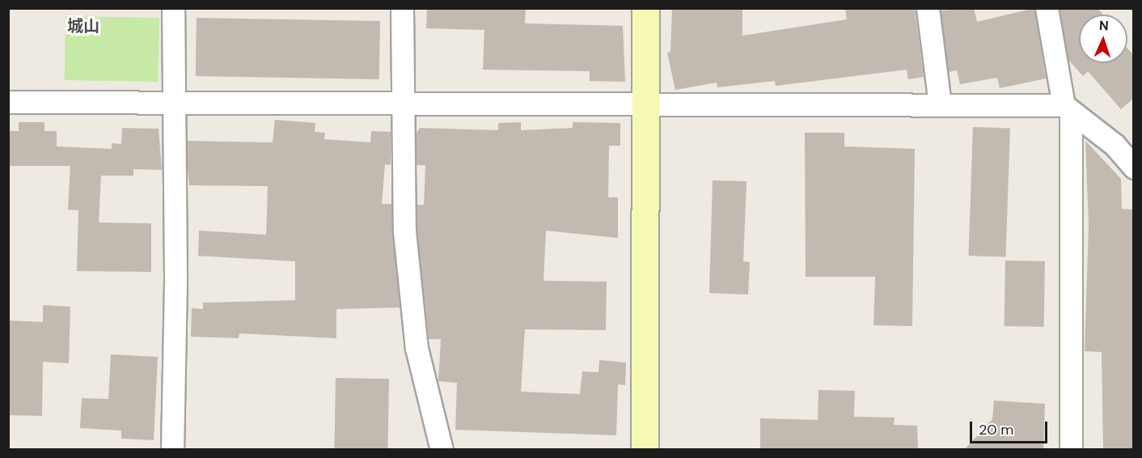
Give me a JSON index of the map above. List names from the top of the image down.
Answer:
{
  "districts": ["城山"],
  "scale_bar": "20 m",
  "north": "top"
}
